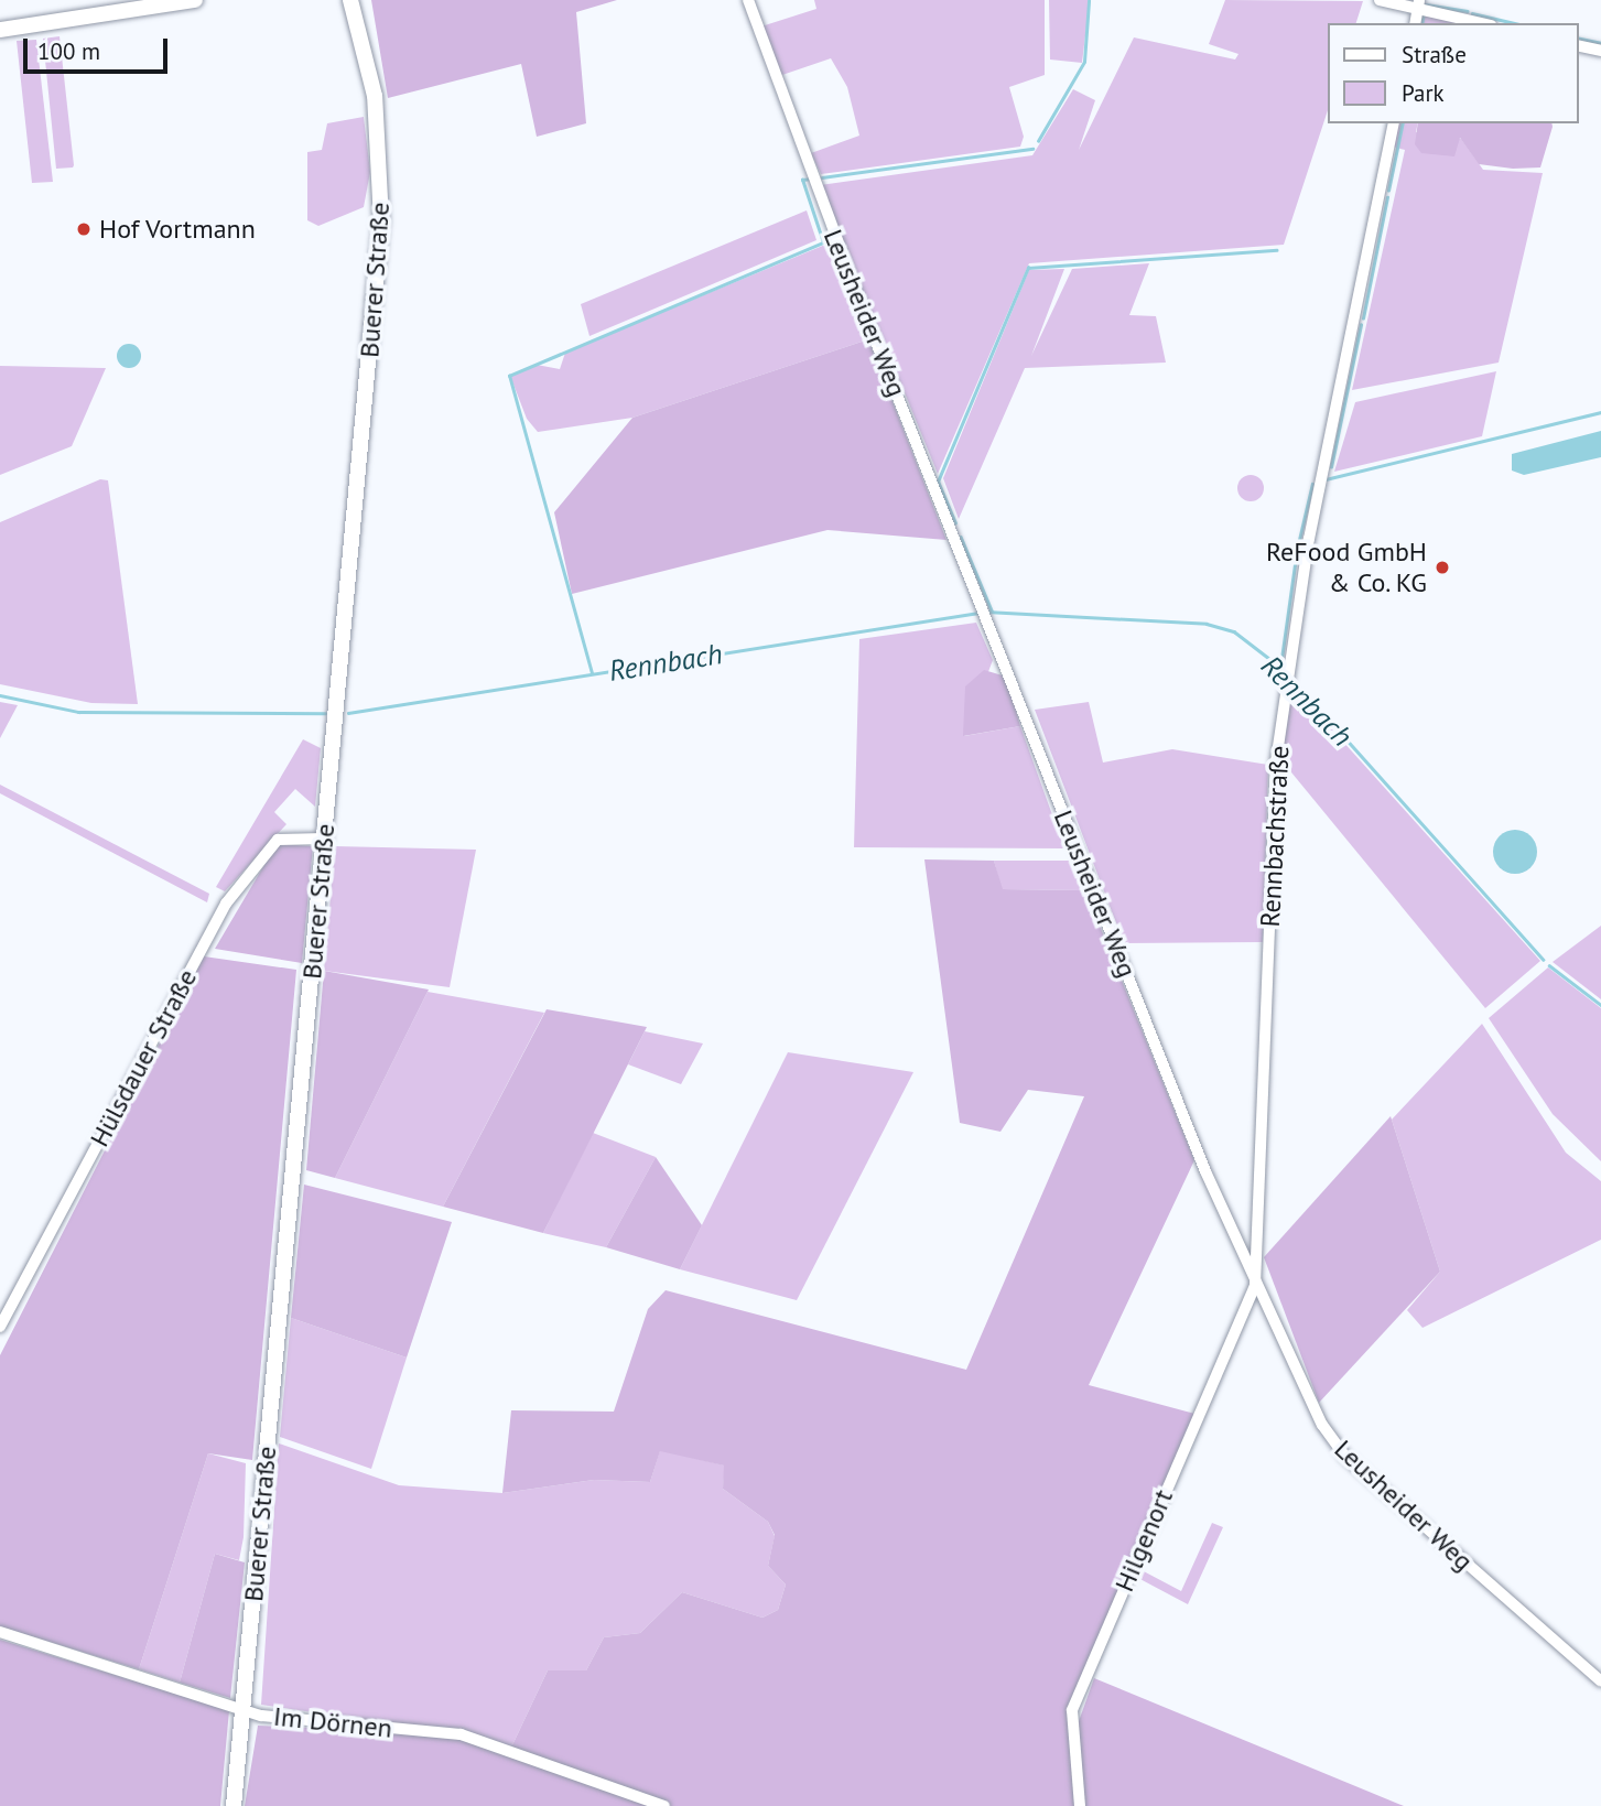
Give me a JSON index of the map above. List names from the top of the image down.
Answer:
{
  "streets": {
    "main road": ["Buerer Straße"],
    "street": [
      "Leusheider Weg",
      "Rennbachstraße",
      "Hülsdauer Straße",
      "Hilgenort",
      "Im Dörnen"
    ]
  },
  "crossings": [
    ["Buerer Straße", "Hülsdauer Straße"],
    ["Buerer Straße", "Im Dörnen"],
    ["Leusheider Weg", "Rennbachstraße"],
    ["Leusheider Weg", "Hilgenort"],
    ["Rennbachstraße", "Hilgenort"]
  ],
  "water": ["Rennbach"],
  "places": ["Hof Vortmann", "ReFood GmbH & Co. KG"],
  "legend": ["Straße", "Park"],
  "scale_bar": "100 m"
}
